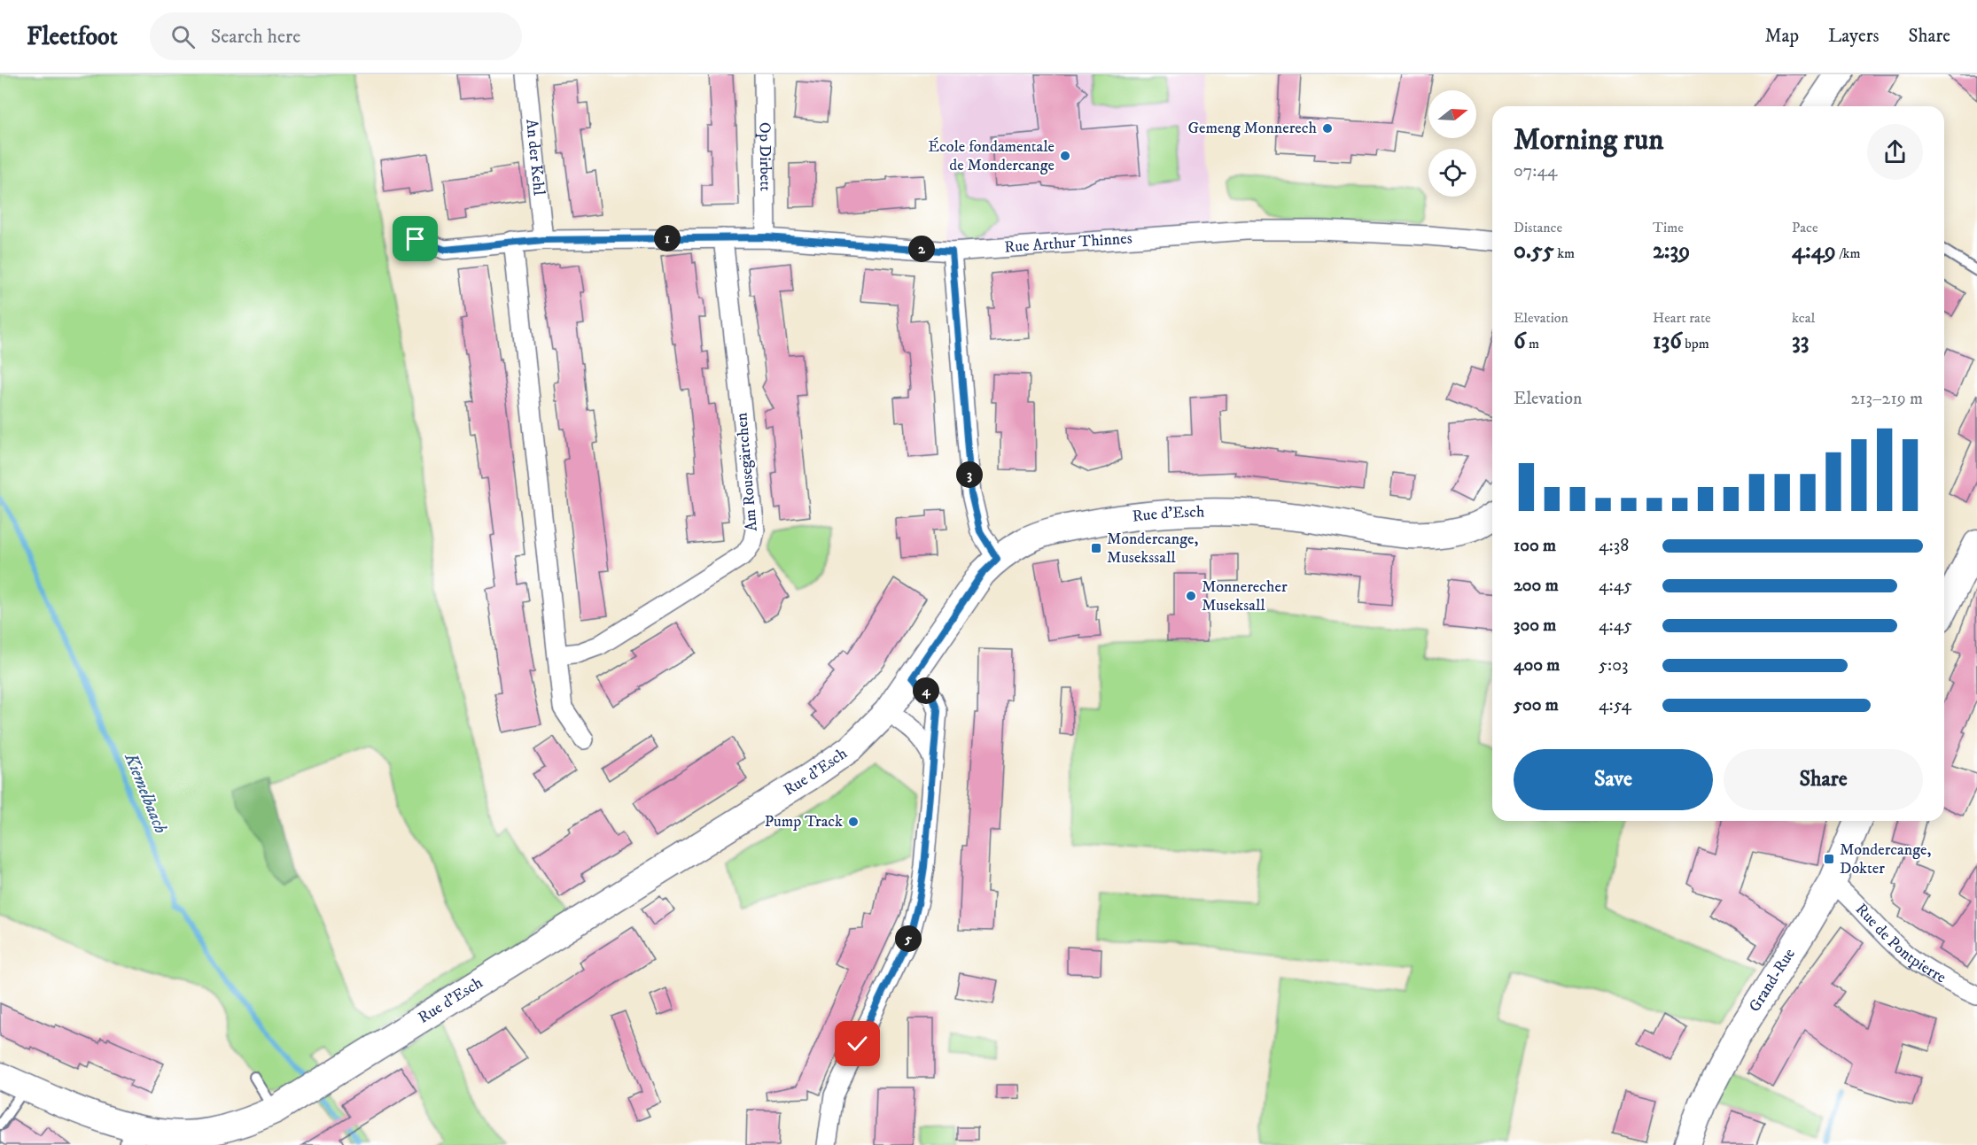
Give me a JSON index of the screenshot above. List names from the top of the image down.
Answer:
{
  "streets": {
    "main road": ["Rue d'Esch", "Grand-Rue"],
    "street": [
      "Op Dirbett",
      "An der Kehl",
      "Rue Arthur Thinnes",
      "Am Rousegärtchen",
      "Rue de Pontpierre"
    ]
  },
  "crossings": [
    ["Op Dirbett", "Rue Arthur Thinnes"],
    ["An der Kehl", "Rue Arthur Thinnes"],
    ["Rue Arthur Thinnes", "Am Rousegärtchen"],
    ["Rue de Pontpierre", "Grand-Rue"]
  ],
  "water": ["Kiemelbaach"],
  "places": {
    "other": [
      "Gemeng Monnerech",
      "École fondamentale de Mondercange",
      "Monnerecher Museksall",
      "Pump Track"
    ],
    "transit": ["Mondercange, Musekssall", "Mondercange, Dokter"]
  },
  "north": "right",
  "page": {
    "header": "Fleetfoot",
    "search": "Search here",
    "nav": ["Map", "Layers", "Share"],
    "heading": ["Morning run", "07:44"],
    "stats": [
      ["Distance", "0.55 km"],
      ["Time", "2:39"],
      ["Pace", "4:49 /km"],
      ["Elevation", "6 m"],
      ["Heart rate", "136 bpm"],
      ["kcal", "33"]
    ],
    "pins": [
      "1",
      "2",
      "3",
      "4",
      "5"
    ],
    "chart": ["Elevation", "213–219 m"],
    "list": [
      {
        "name": "100 m",
        "note": "4:38"
      },
      {
        "name": "200 m",
        "note": "4:45"
      },
      {
        "name": "300 m",
        "note": "4:45"
      },
      {
        "name": "400 m",
        "note": "5:03"
      },
      {
        "name": "500 m",
        "note": "4:54"
      }
    ],
    "buttons": ["Save", "Share"]
  }
}
